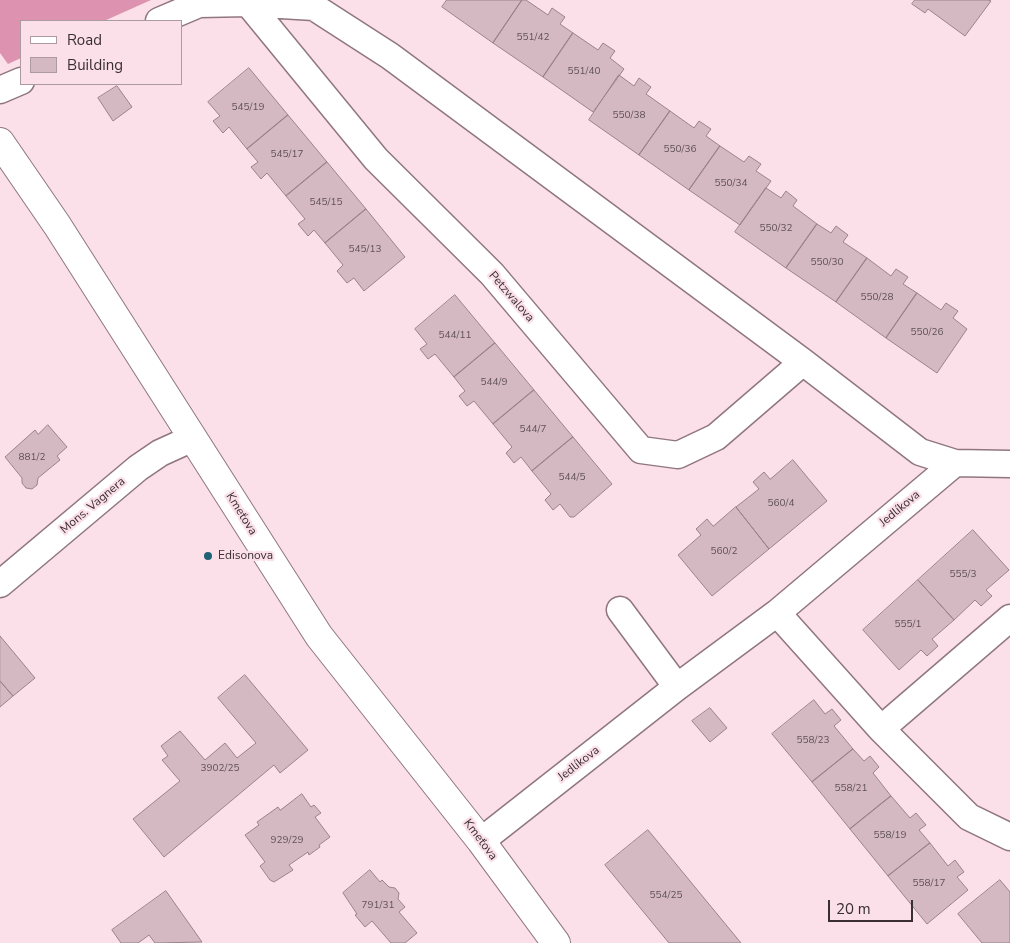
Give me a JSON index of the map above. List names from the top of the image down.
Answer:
{
  "streets": {
    "street": [
      "Petzwalova",
      "Mons. Vagnera",
      "Jedlíkova",
      "Kmeťova"
    ]
  },
  "crossings": [
    ["Mons. Vagnera", "Kmeťova"],
    ["Jedlíkova", "Kmeťova"]
  ],
  "places": ["Edisonova"],
  "house_numbers": [
    "551/42",
    "551/40",
    "545/19",
    "550/38",
    "550/36",
    "545/17",
    "550/34",
    "545/15",
    "550/32",
    "545/13",
    "550/30",
    "550/28",
    "550/26",
    "544/11",
    "544/9",
    "544/7",
    "881/2",
    "544/5",
    "560/4",
    "560/2",
    "555/3",
    "555/1",
    "558/23",
    "3902/25",
    "558/21",
    "558/19",
    "929/29",
    "558/17",
    "554/25",
    "791/31"
  ],
  "legend": ["Road", "Building"],
  "scale_bar": "20 m"
}
